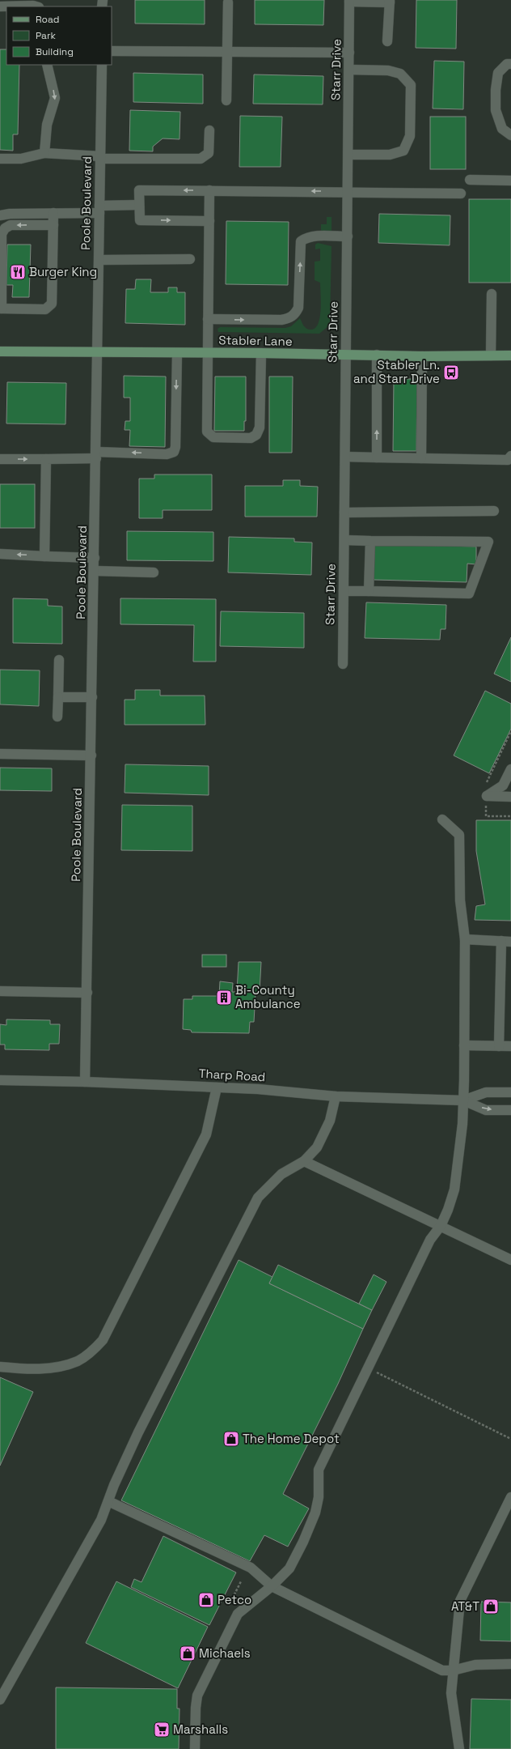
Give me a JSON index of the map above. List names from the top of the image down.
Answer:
{
  "streets": {
    "main road": ["Stabler Lane"],
    "street": ["Starr Drive", "Poole Boulevard", "Tharp Road"]
  },
  "crossings": [
    ["Starr Drive", "Stabler Lane"],
    ["Poole Boulevard", "Stabler Lane"],
    ["Poole Boulevard", "Tharp Road"]
  ],
  "places": {
    "restaurant": ["Burger King"],
    "bus stop": ["Stabler Ln. and Starr Drive"],
    "building": ["Bi-County Ambulance"],
    "shop": [
      "The Home Depot",
      "Petco",
      "AT&T",
      "Michaels"
    ],
    "supermarket": ["Marshalls"]
  },
  "legend": ["Road", "Park", "Building"]
}
